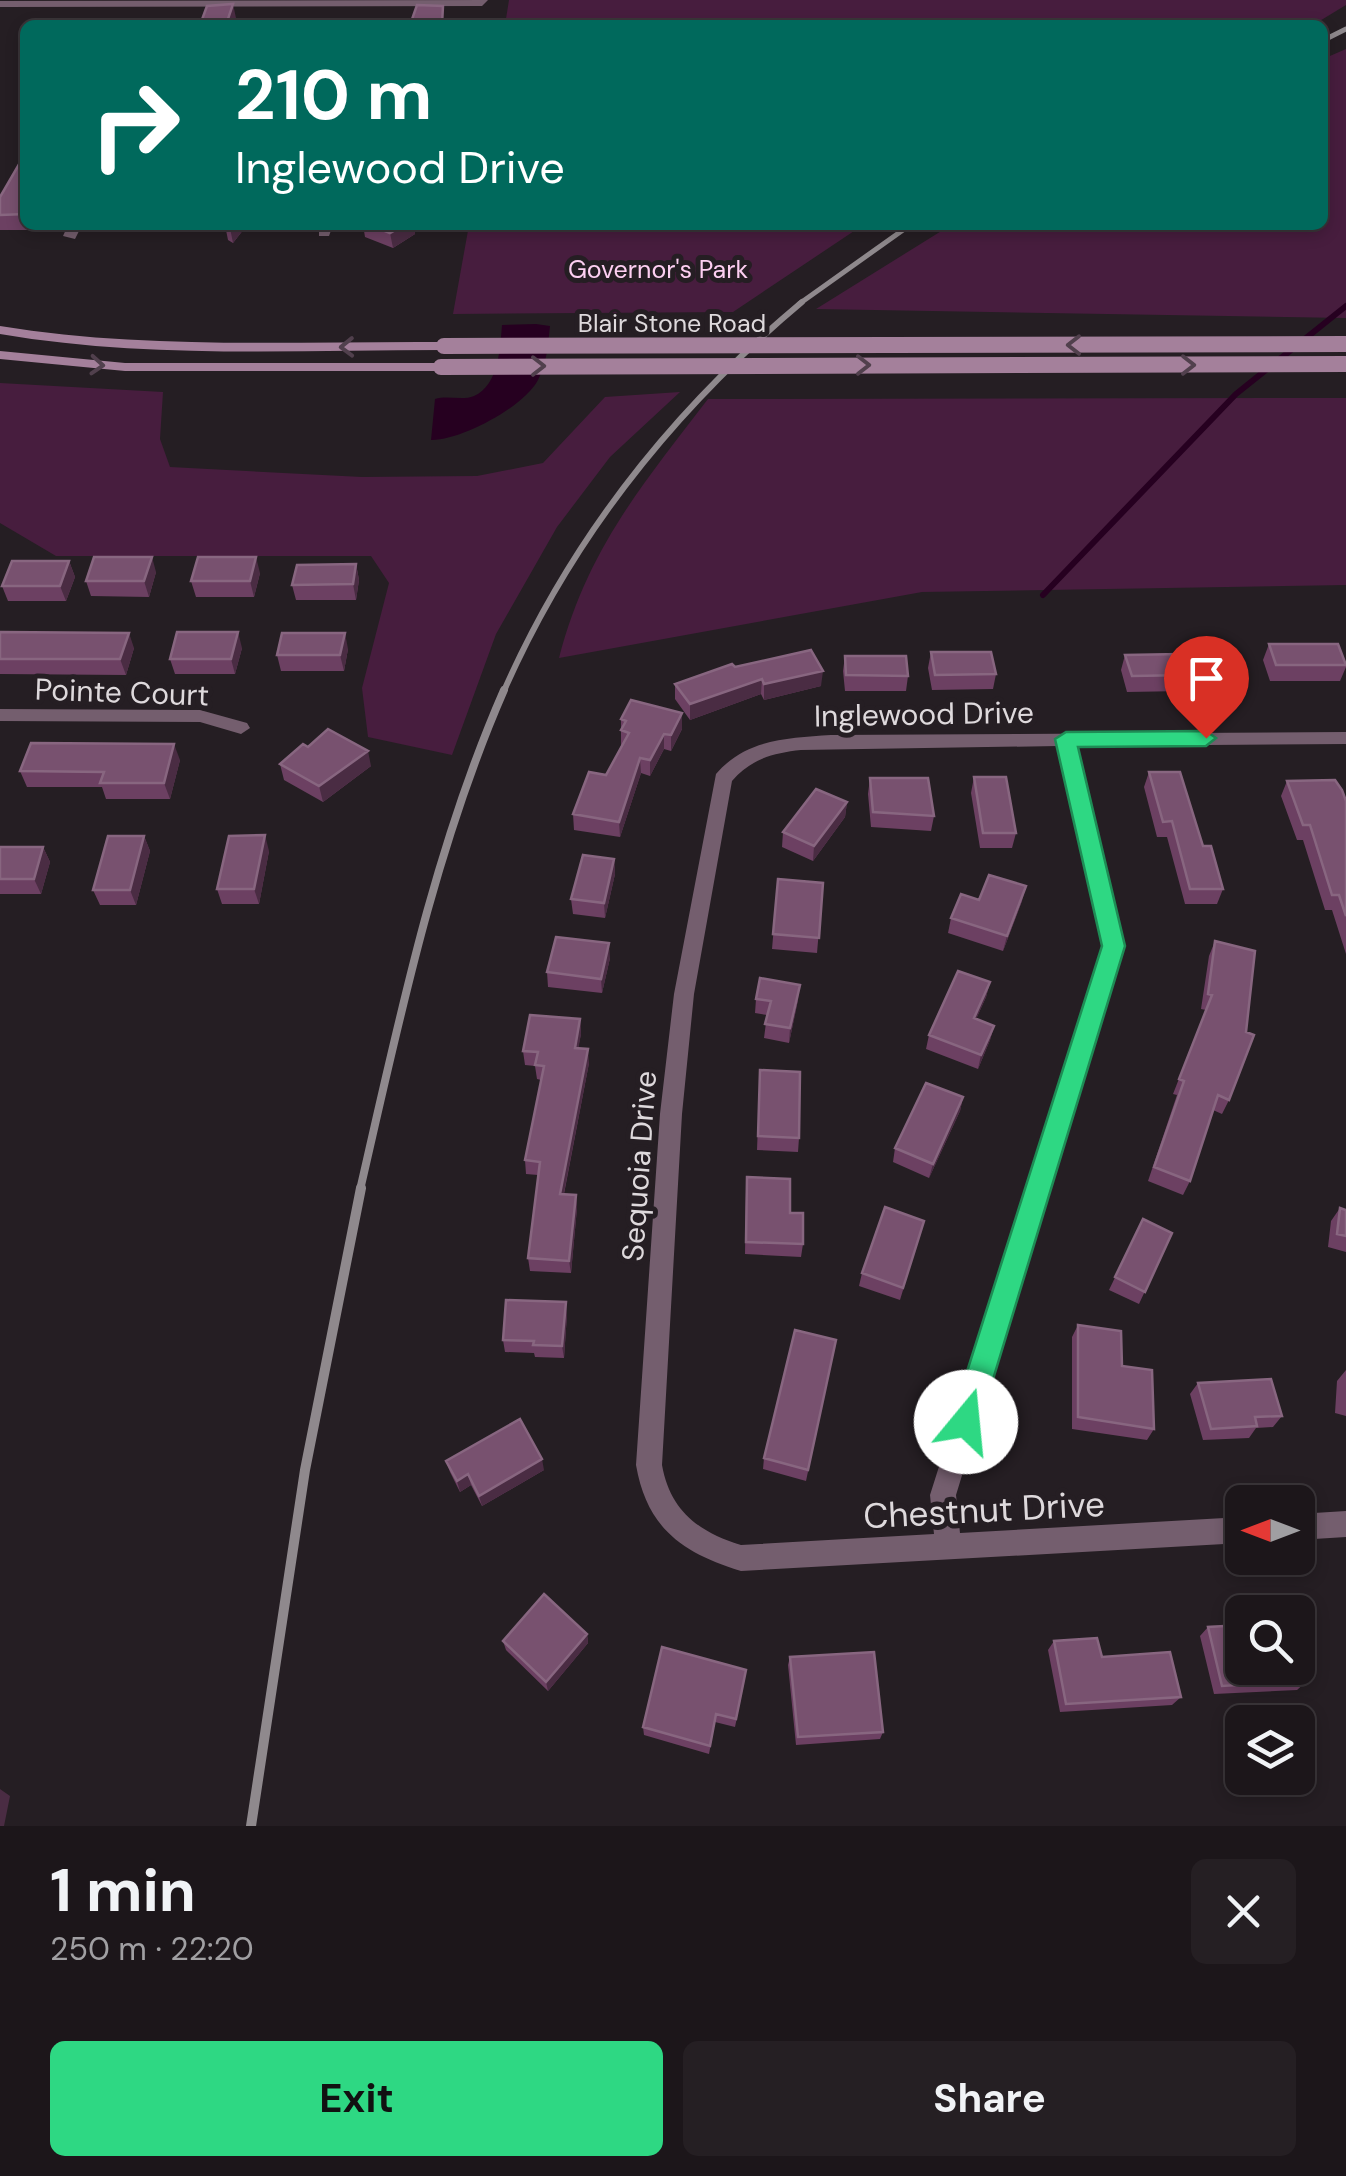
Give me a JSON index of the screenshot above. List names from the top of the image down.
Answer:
{
  "streets": {
    "main road": ["Blair Stone Road"],
    "street": [
      "Pointe Court",
      "Inglewood Drive",
      "Sequoia Drive",
      "Chestnut Drive"
    ]
  },
  "crossings": [
    ["Inglewood Drive", "Sequoia Drive"],
    ["Sequoia Drive", "Chestnut Drive"]
  ],
  "parks": ["Governor's Park"],
  "north": "left",
  "page": {
    "turn": ["210 m", "Inglewood Drive"],
    "heading": ["1 min", "250 m · 22:20"],
    "buttons": ["Exit", "Share"]
  }
}
